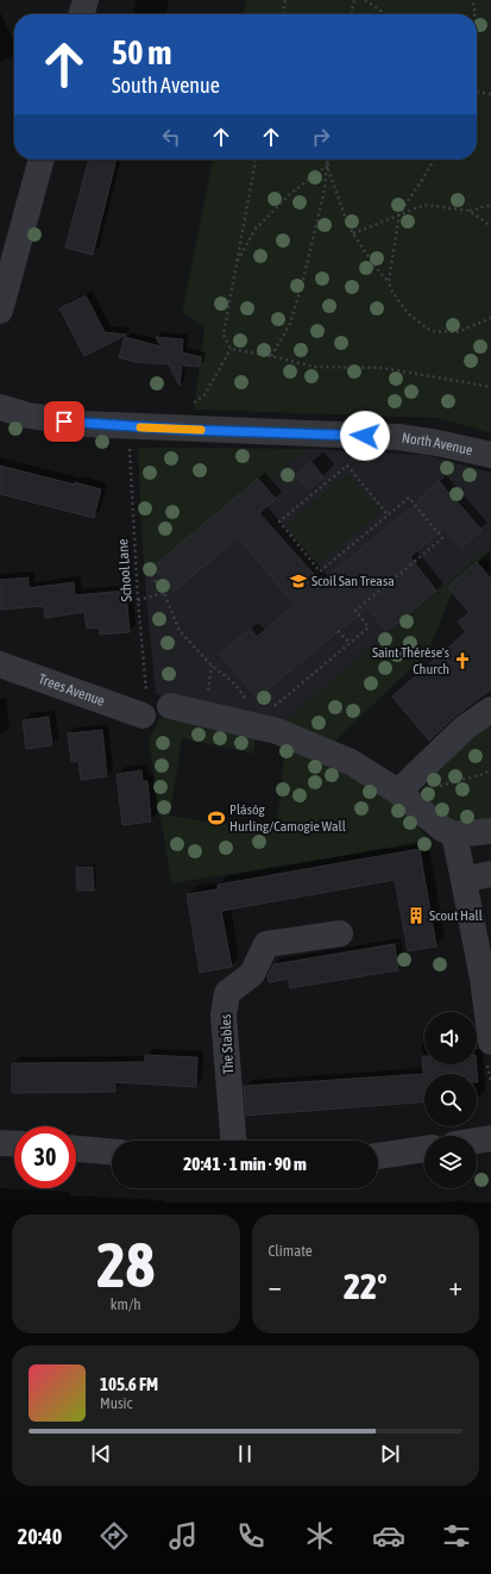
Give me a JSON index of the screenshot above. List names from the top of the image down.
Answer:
{
  "streets": {
    "street": ["North Avenue", "Trees Avenue", "The Stables"],
    "path": ["School Lane"]
  },
  "crossings": [
    ["School Lane", "Trees Avenue"]
  ],
  "places": {
    "school or university": ["Scoil San Treasa"],
    "church": ["Saint Thérèse's Church"],
    "sports": ["Plásóg Hurling/Camogie Wall"],
    "building": ["Scout Hall"]
  },
  "page": {
    "turn": ["50 m", "South Avenue"],
    "limit": "30",
    "trip": "20:41 · 1 min · 90 m",
    "tile": [
      ["28", "km/h"],
      "Climate"
    ],
    "heat": ["−", "22°", "+"],
    "song": ["105.6 FM", "Music"],
    "tabs": "20:40"
  }
}
